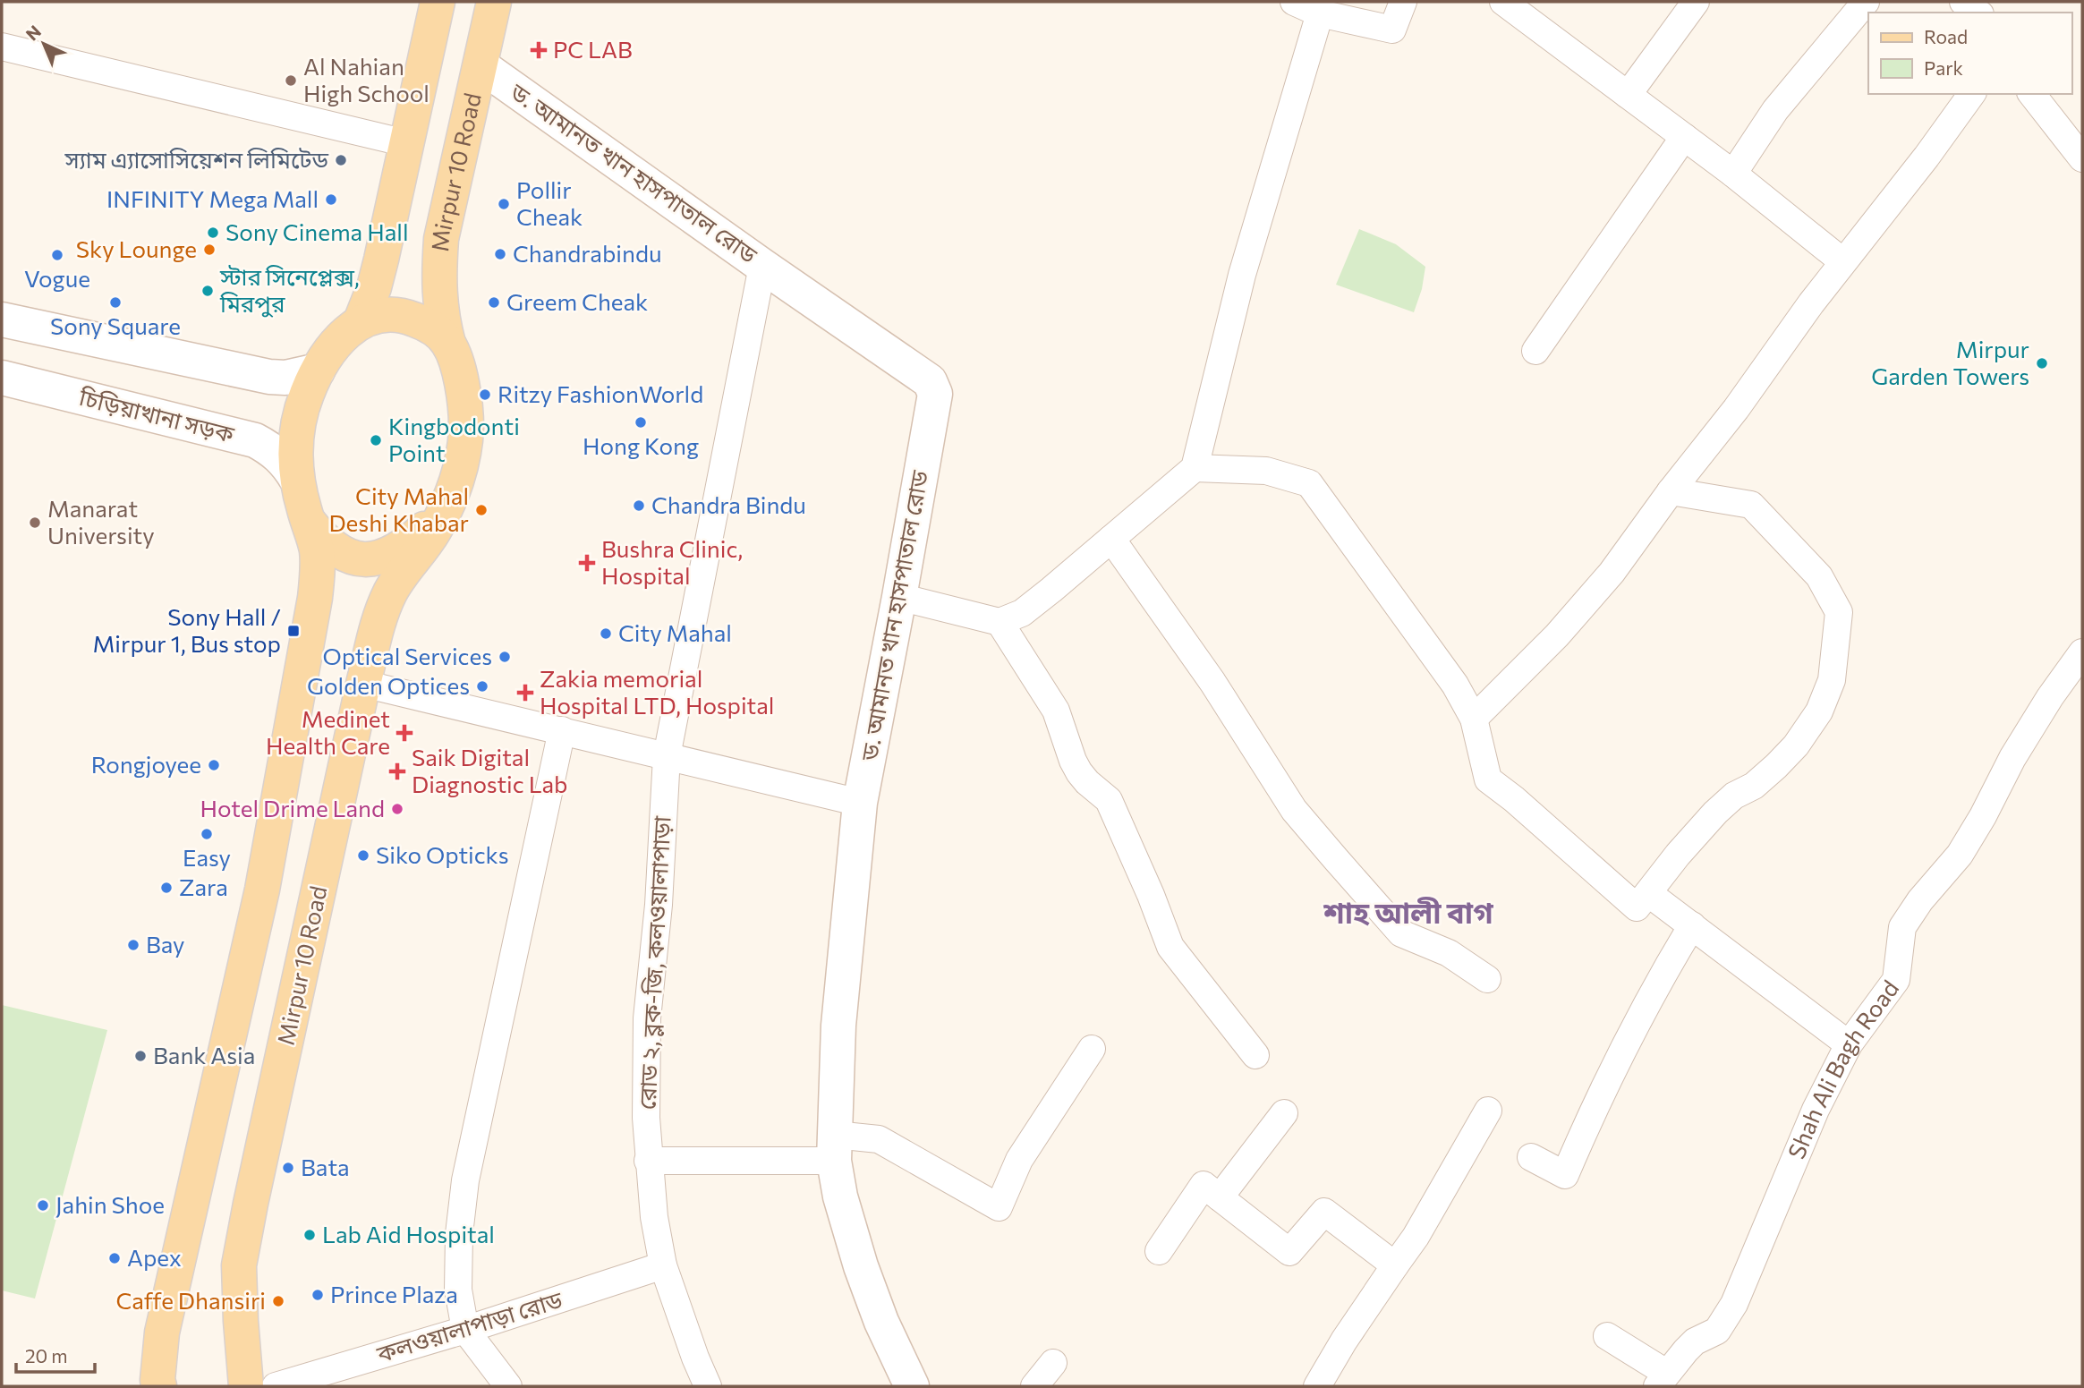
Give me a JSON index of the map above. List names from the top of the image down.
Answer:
{
  "streets": {
    "main road": ["Mirpur 10 Road"],
    "street": [
      "ড. আমানত খান হাসপাতাল রোড",
      "চিড়িয়াখানা সড়ক",
      "রোড ২, ব্লক-জি, কলওয়ালাপাড়া",
      "Shah Ali Bagh Road",
      "কলওয়ালাপাড়া রোড"
    ]
  },
  "crossings": [
    ["Mirpur 10 Road", "ড. আমানত খান হাসপাতাল রোড"],
    ["Mirpur 10 Road", "চিড়িয়াখানা সড়ক"],
    ["ড. আমানত খান হাসপাতাল রোড", "রোড ২, ব্লক-জি, কলওয়ালাপাড়া"],
    ["রোড ২, ব্লক-জি, কলওয়ালাপাড়া", "কলওয়ালাপাড়া রোড"]
  ],
  "districts": ["শাহ আলী বাগ"],
  "places": {
    "health": [
      "PC LAB",
      "Bushra Clinic, Hospital",
      "Zakia memorial Hospital LTD, Hospital",
      "Medinet Health Care",
      "Saik Digital Diagnostic Lab"
    ],
    "other": [
      "Al Nahian High School",
      "স্যাম এ্যাসোসিয়েশন লিমিটেড",
      "INFINITY Mega Mall",
      "Pollir Cheak",
      "Sony Cinema Hall",
      "Sky Lounge",
      "Chandrabindu",
      "Vogue",
      "স্টার সিনেপ্লেক্স, মিরপুর",
      "Sony Square",
      "Greem Cheak",
      "Mirpur Garden Towers",
      "Ritzy FashionWorld",
      "Hong Kong",
      "Kingbodonti Point",
      "Chandra Bindu",
      "City Mahal Deshi Khabar",
      "Manarat University",
      "City Mahal",
      "Optical Services",
      "Golden Optices",
      "Rongjoyee",
      "Hotel Drime Land",
      "Easy",
      "Siko Opticks",
      "Zara",
      "Bay",
      "Bank Asia",
      "Bata",
      "Jahin Shoe",
      "Lab Aid Hospital",
      "Apex",
      "Prince Plaza",
      "Caffe Dhansiri"
    ],
    "transit": ["Sony Hall / Mirpur 1, Bus stop"]
  },
  "legend": ["Road", "Park"],
  "scale_bar": "20 m",
  "north": "top left"
}
